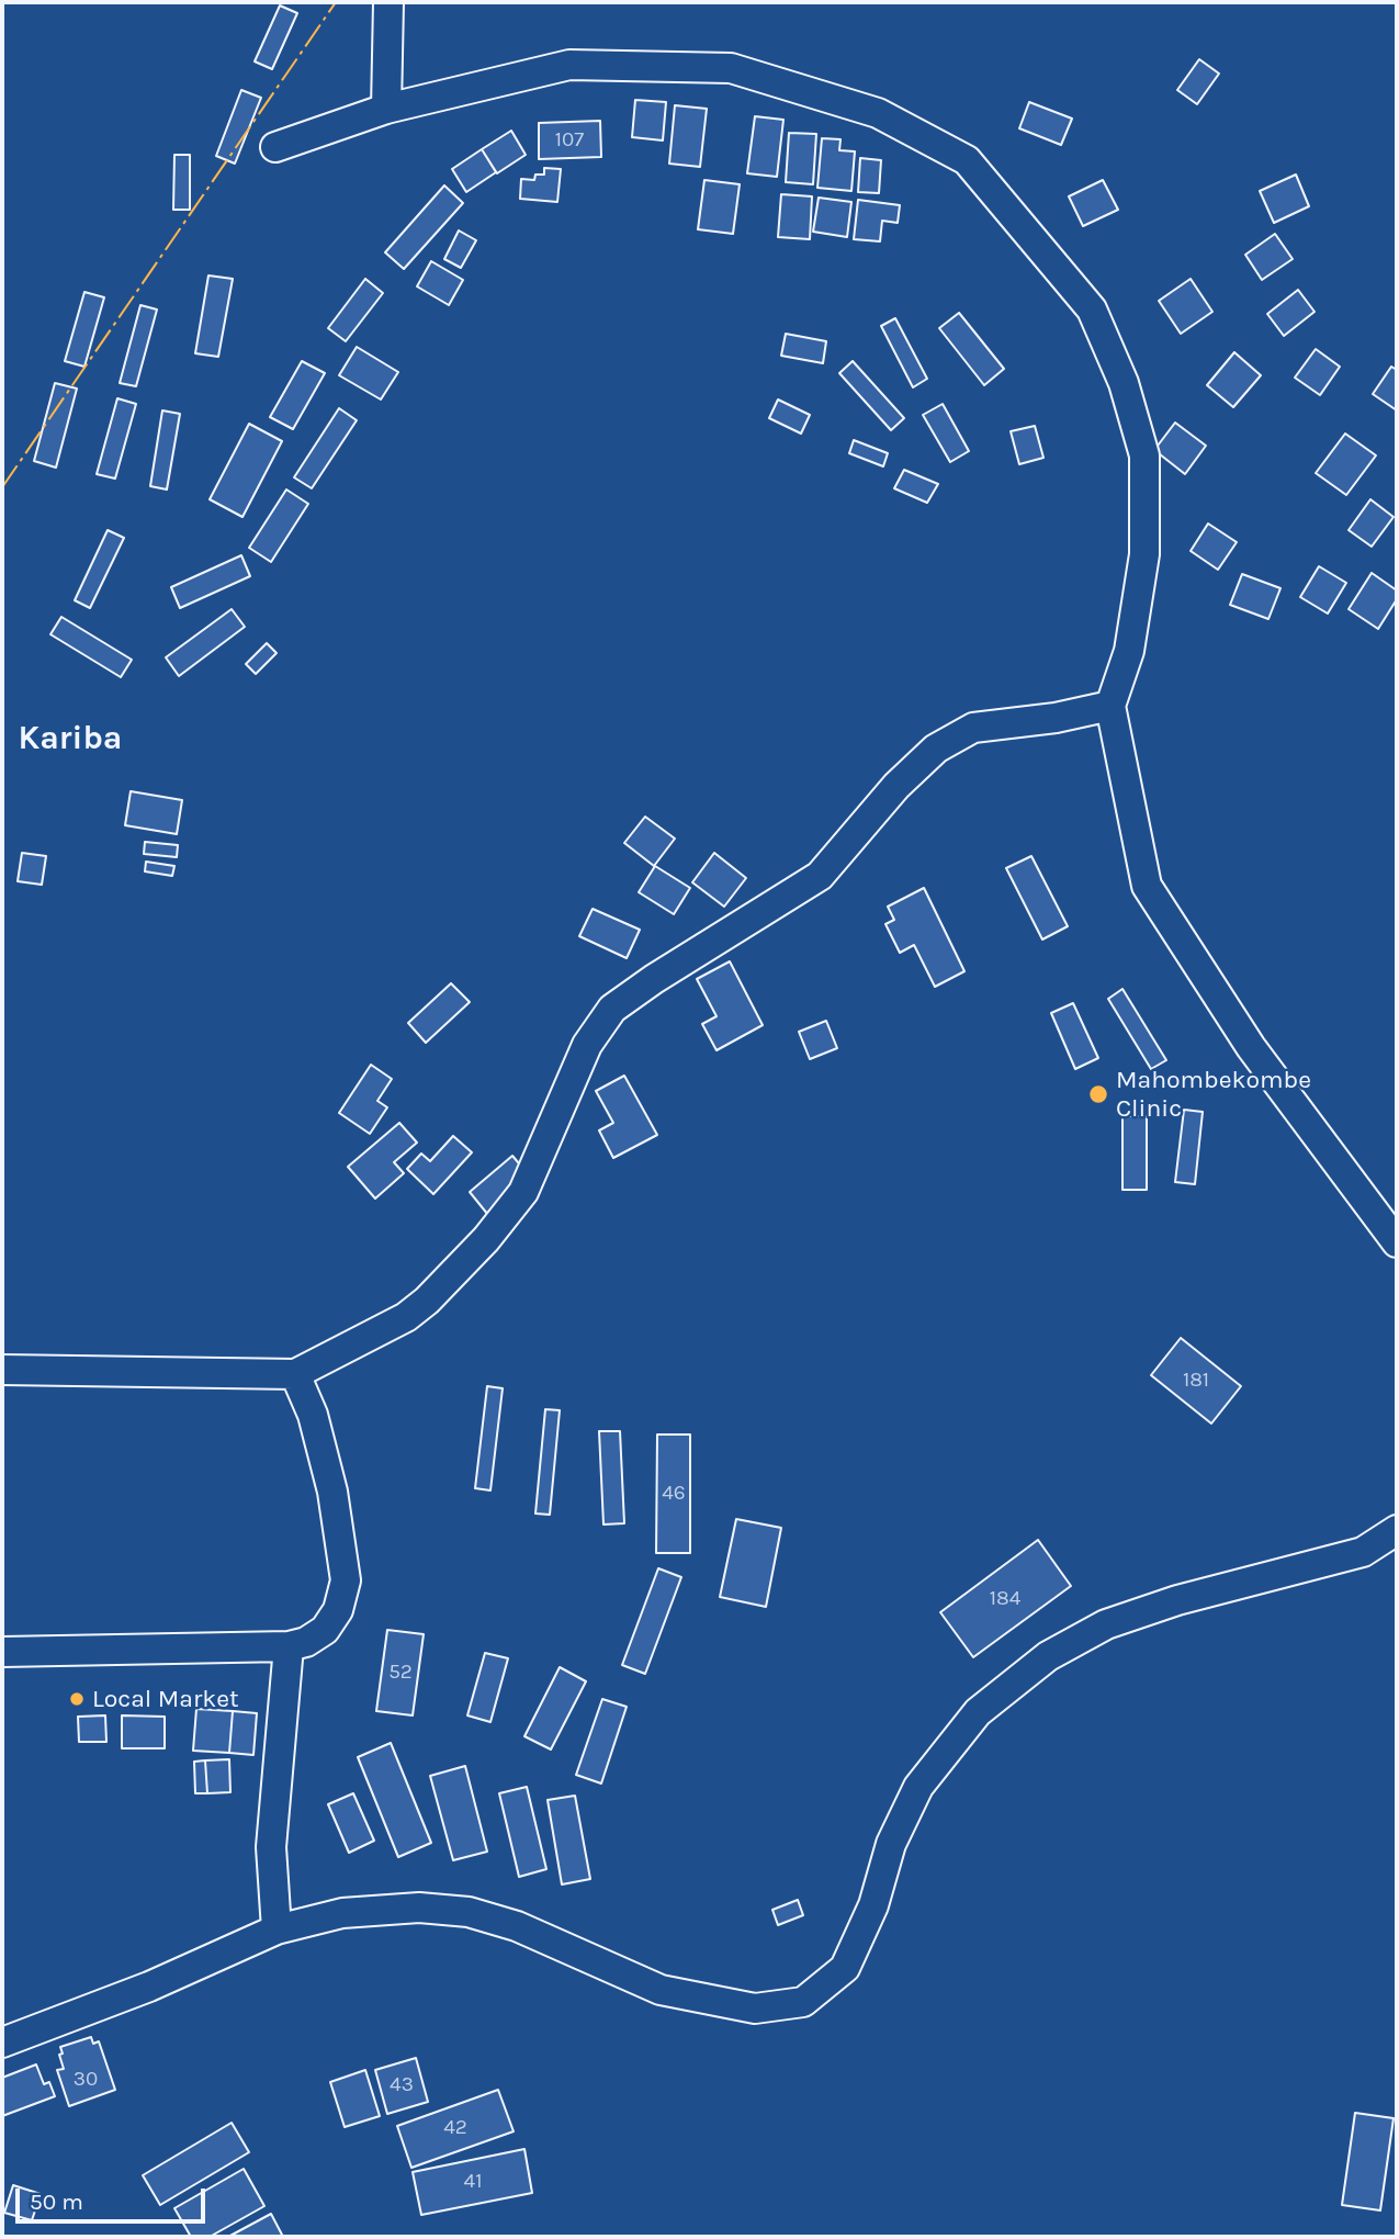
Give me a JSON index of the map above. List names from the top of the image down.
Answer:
{
  "districts": ["Kariba"],
  "places": ["Mahombekombe Clinic", "Local Market"],
  "house_numbers": [
    "107",
    "181",
    "46",
    "184",
    "52",
    "30",
    "43",
    "42",
    "41"
  ],
  "scale_bar": "50 m"
}
